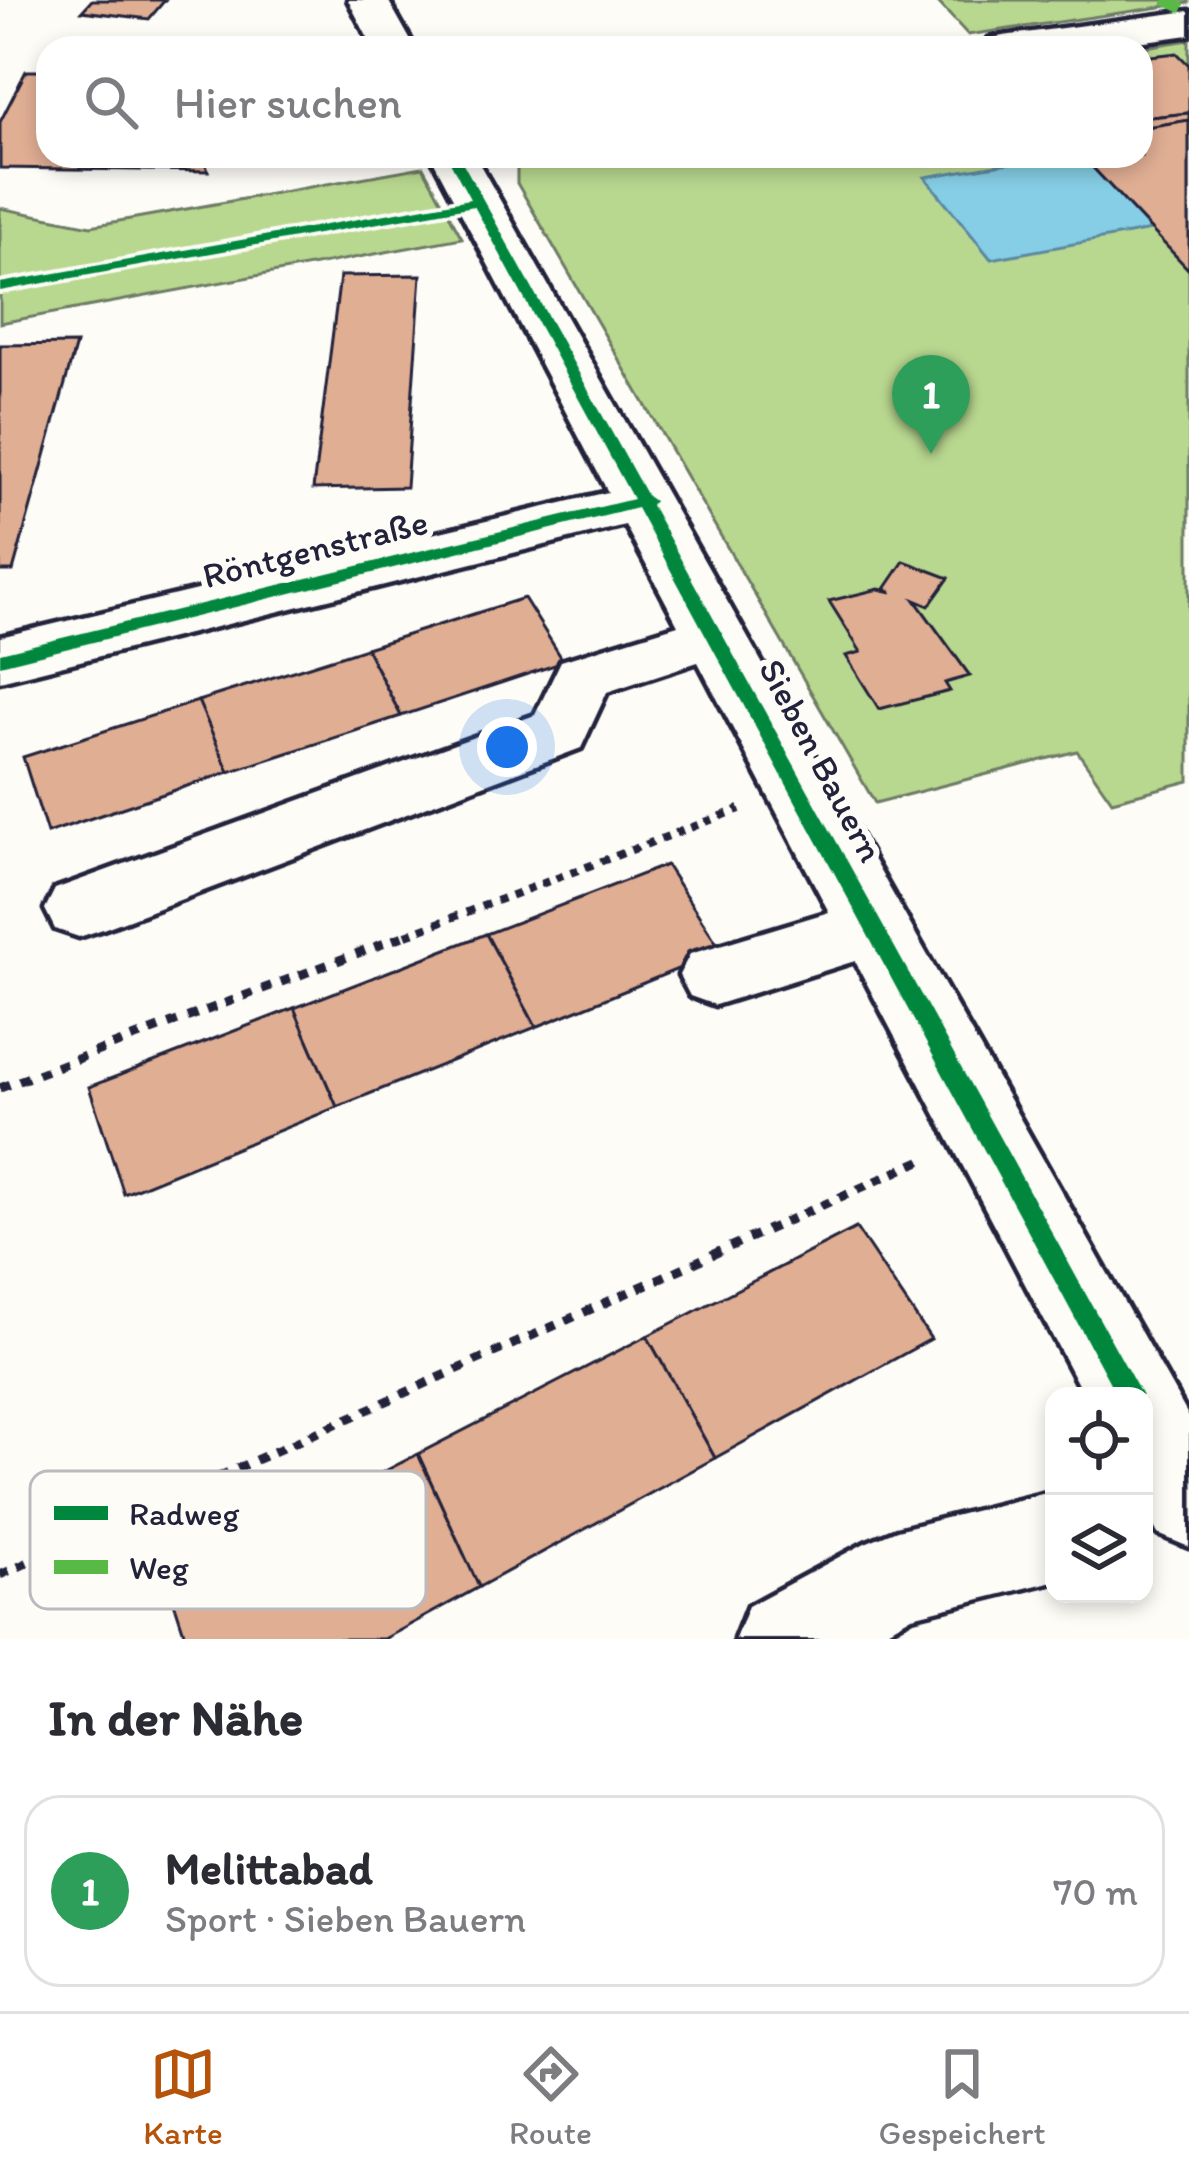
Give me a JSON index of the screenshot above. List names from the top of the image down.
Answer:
{
  "streets": {
    "street": ["Röntgenstraße", "Sieben Bauern"]
  },
  "crossings": [
    ["Röntgenstraße", "Sieben Bauern"]
  ],
  "legend": ["Radweg", "Weg"],
  "page": {
    "search": "Hier suchen",
    "pins": "1",
    "heading": "In der Nähe",
    "list": [
      {
        "mark": "1",
        "name": "Melittabad",
        "note": "Sport · Sieben Bauern",
        "value": "70 m"
      }
    ],
    "nav": ["Karte", "Route", "Gespeichert"]
  }
}
